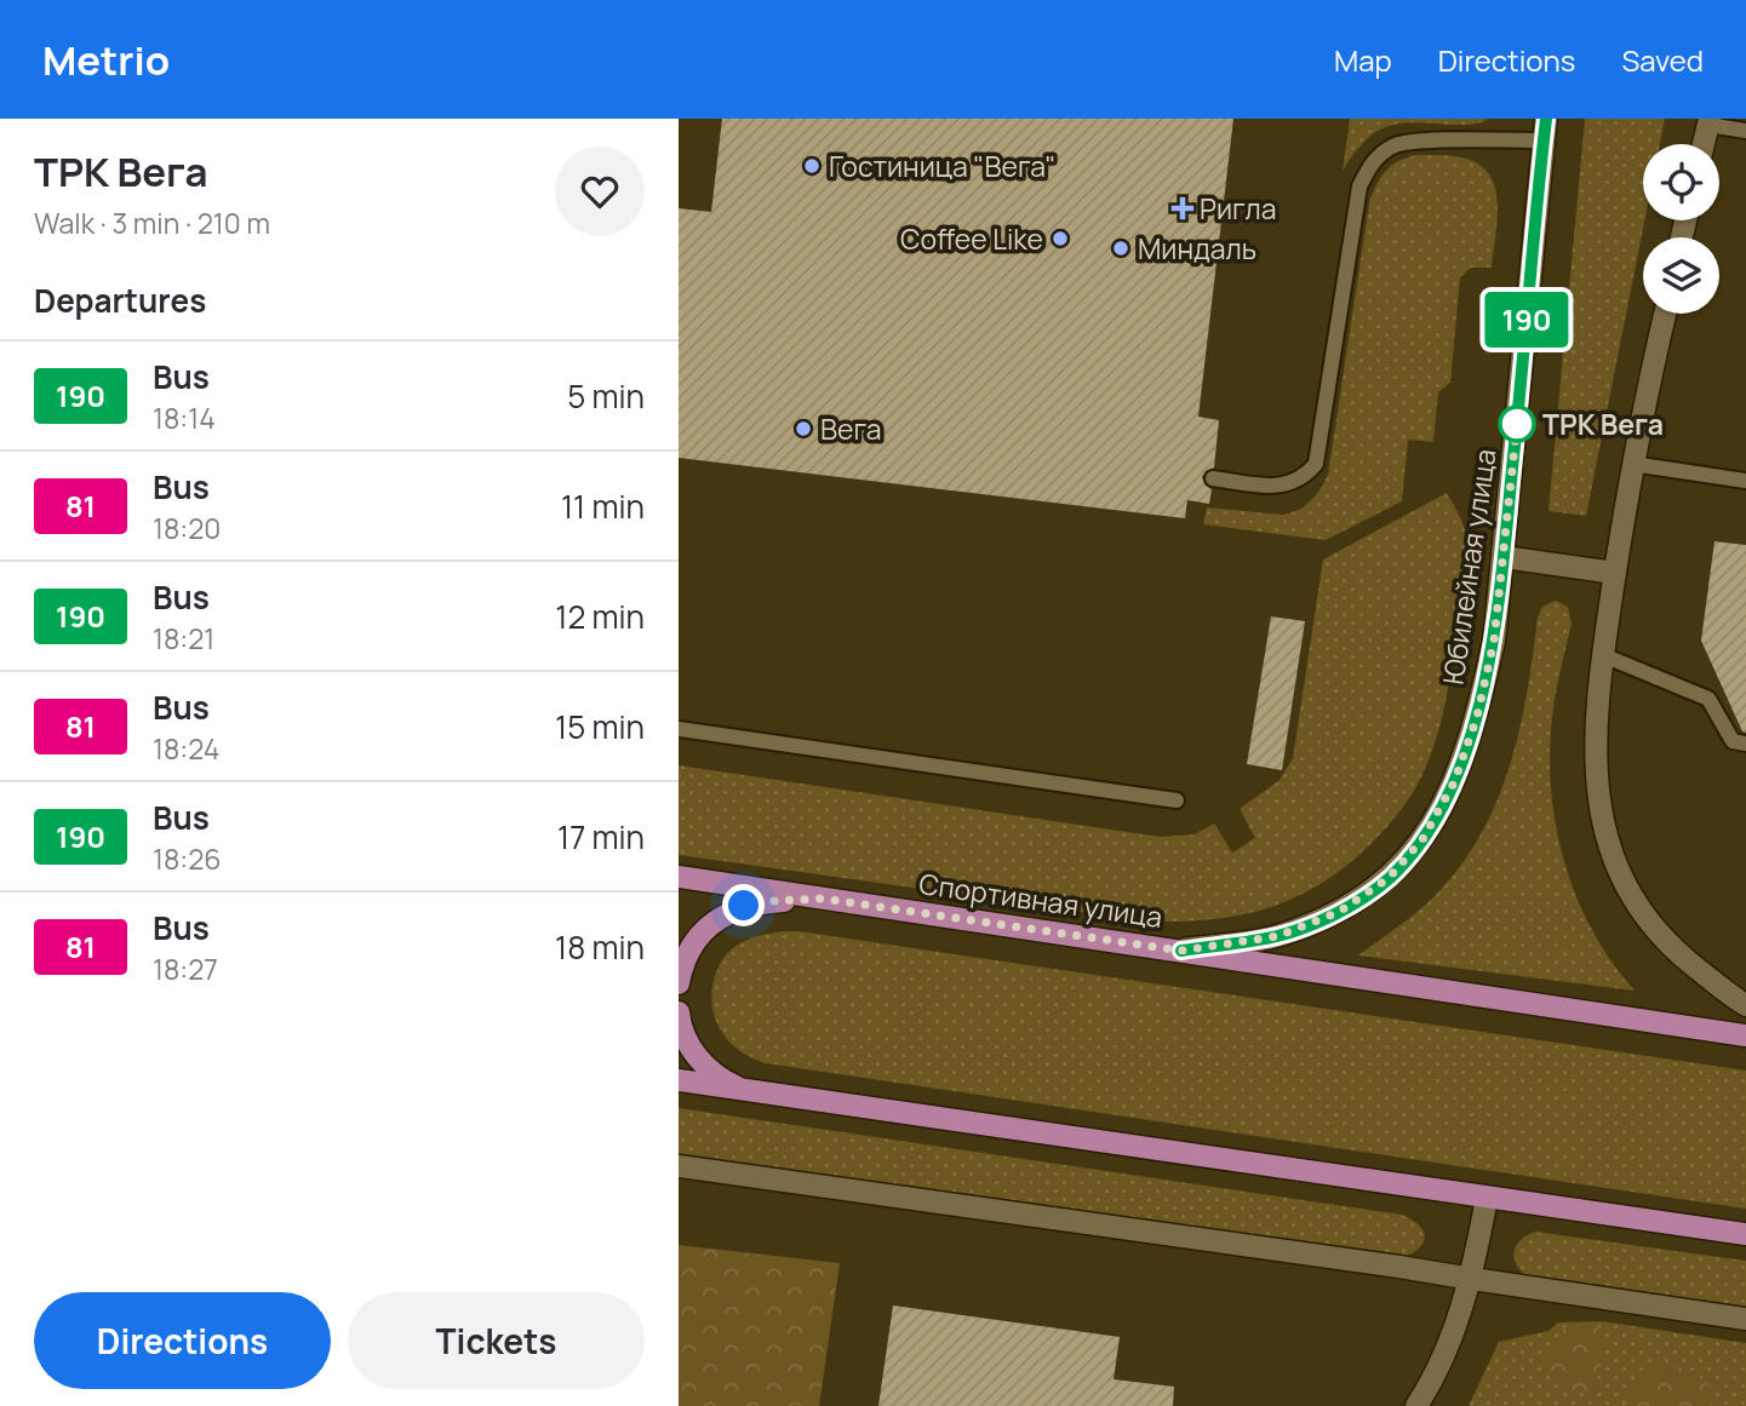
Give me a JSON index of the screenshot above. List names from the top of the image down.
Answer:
{
  "streets": {
    "main road": ["Юбилейная улица", "Спортивная улица"]
  },
  "crossings": [
    ["Юбилейная улица", "Спортивная улица"]
  ],
  "places": {
    "other": [
      "Гостиница \"Вега\"",
      "Coffee Like",
      "Миндаль",
      "ТРК Вега",
      "Вега"
    ],
    "health": ["Ригла"]
  },
  "lines": ["bus line 190"],
  "page": {
    "header": "Metrio",
    "nav": ["Map", "Directions", "Saved"],
    "heading": [
      ["ТРК Вега", "Walk · 3 min · 210 m"],
      "Departures"
    ],
    "on_map": "190",
    "list": [
      {
        "mark": "190",
        "name": "Bus",
        "note": "18:14",
        "value": "5 min"
      },
      {
        "mark": "81",
        "name": "Bus",
        "note": "18:20",
        "value": "11 min"
      },
      {
        "mark": "190",
        "name": "Bus",
        "note": "18:21",
        "value": "12 min"
      },
      {
        "mark": "81",
        "name": "Bus",
        "note": "18:24",
        "value": "15 min"
      },
      {
        "mark": "190",
        "name": "Bus",
        "note": "18:26",
        "value": "17 min"
      },
      {
        "mark": "81",
        "name": "Bus",
        "note": "18:27",
        "value": "18 min"
      }
    ],
    "buttons": ["Directions", "Tickets"]
  }
}
